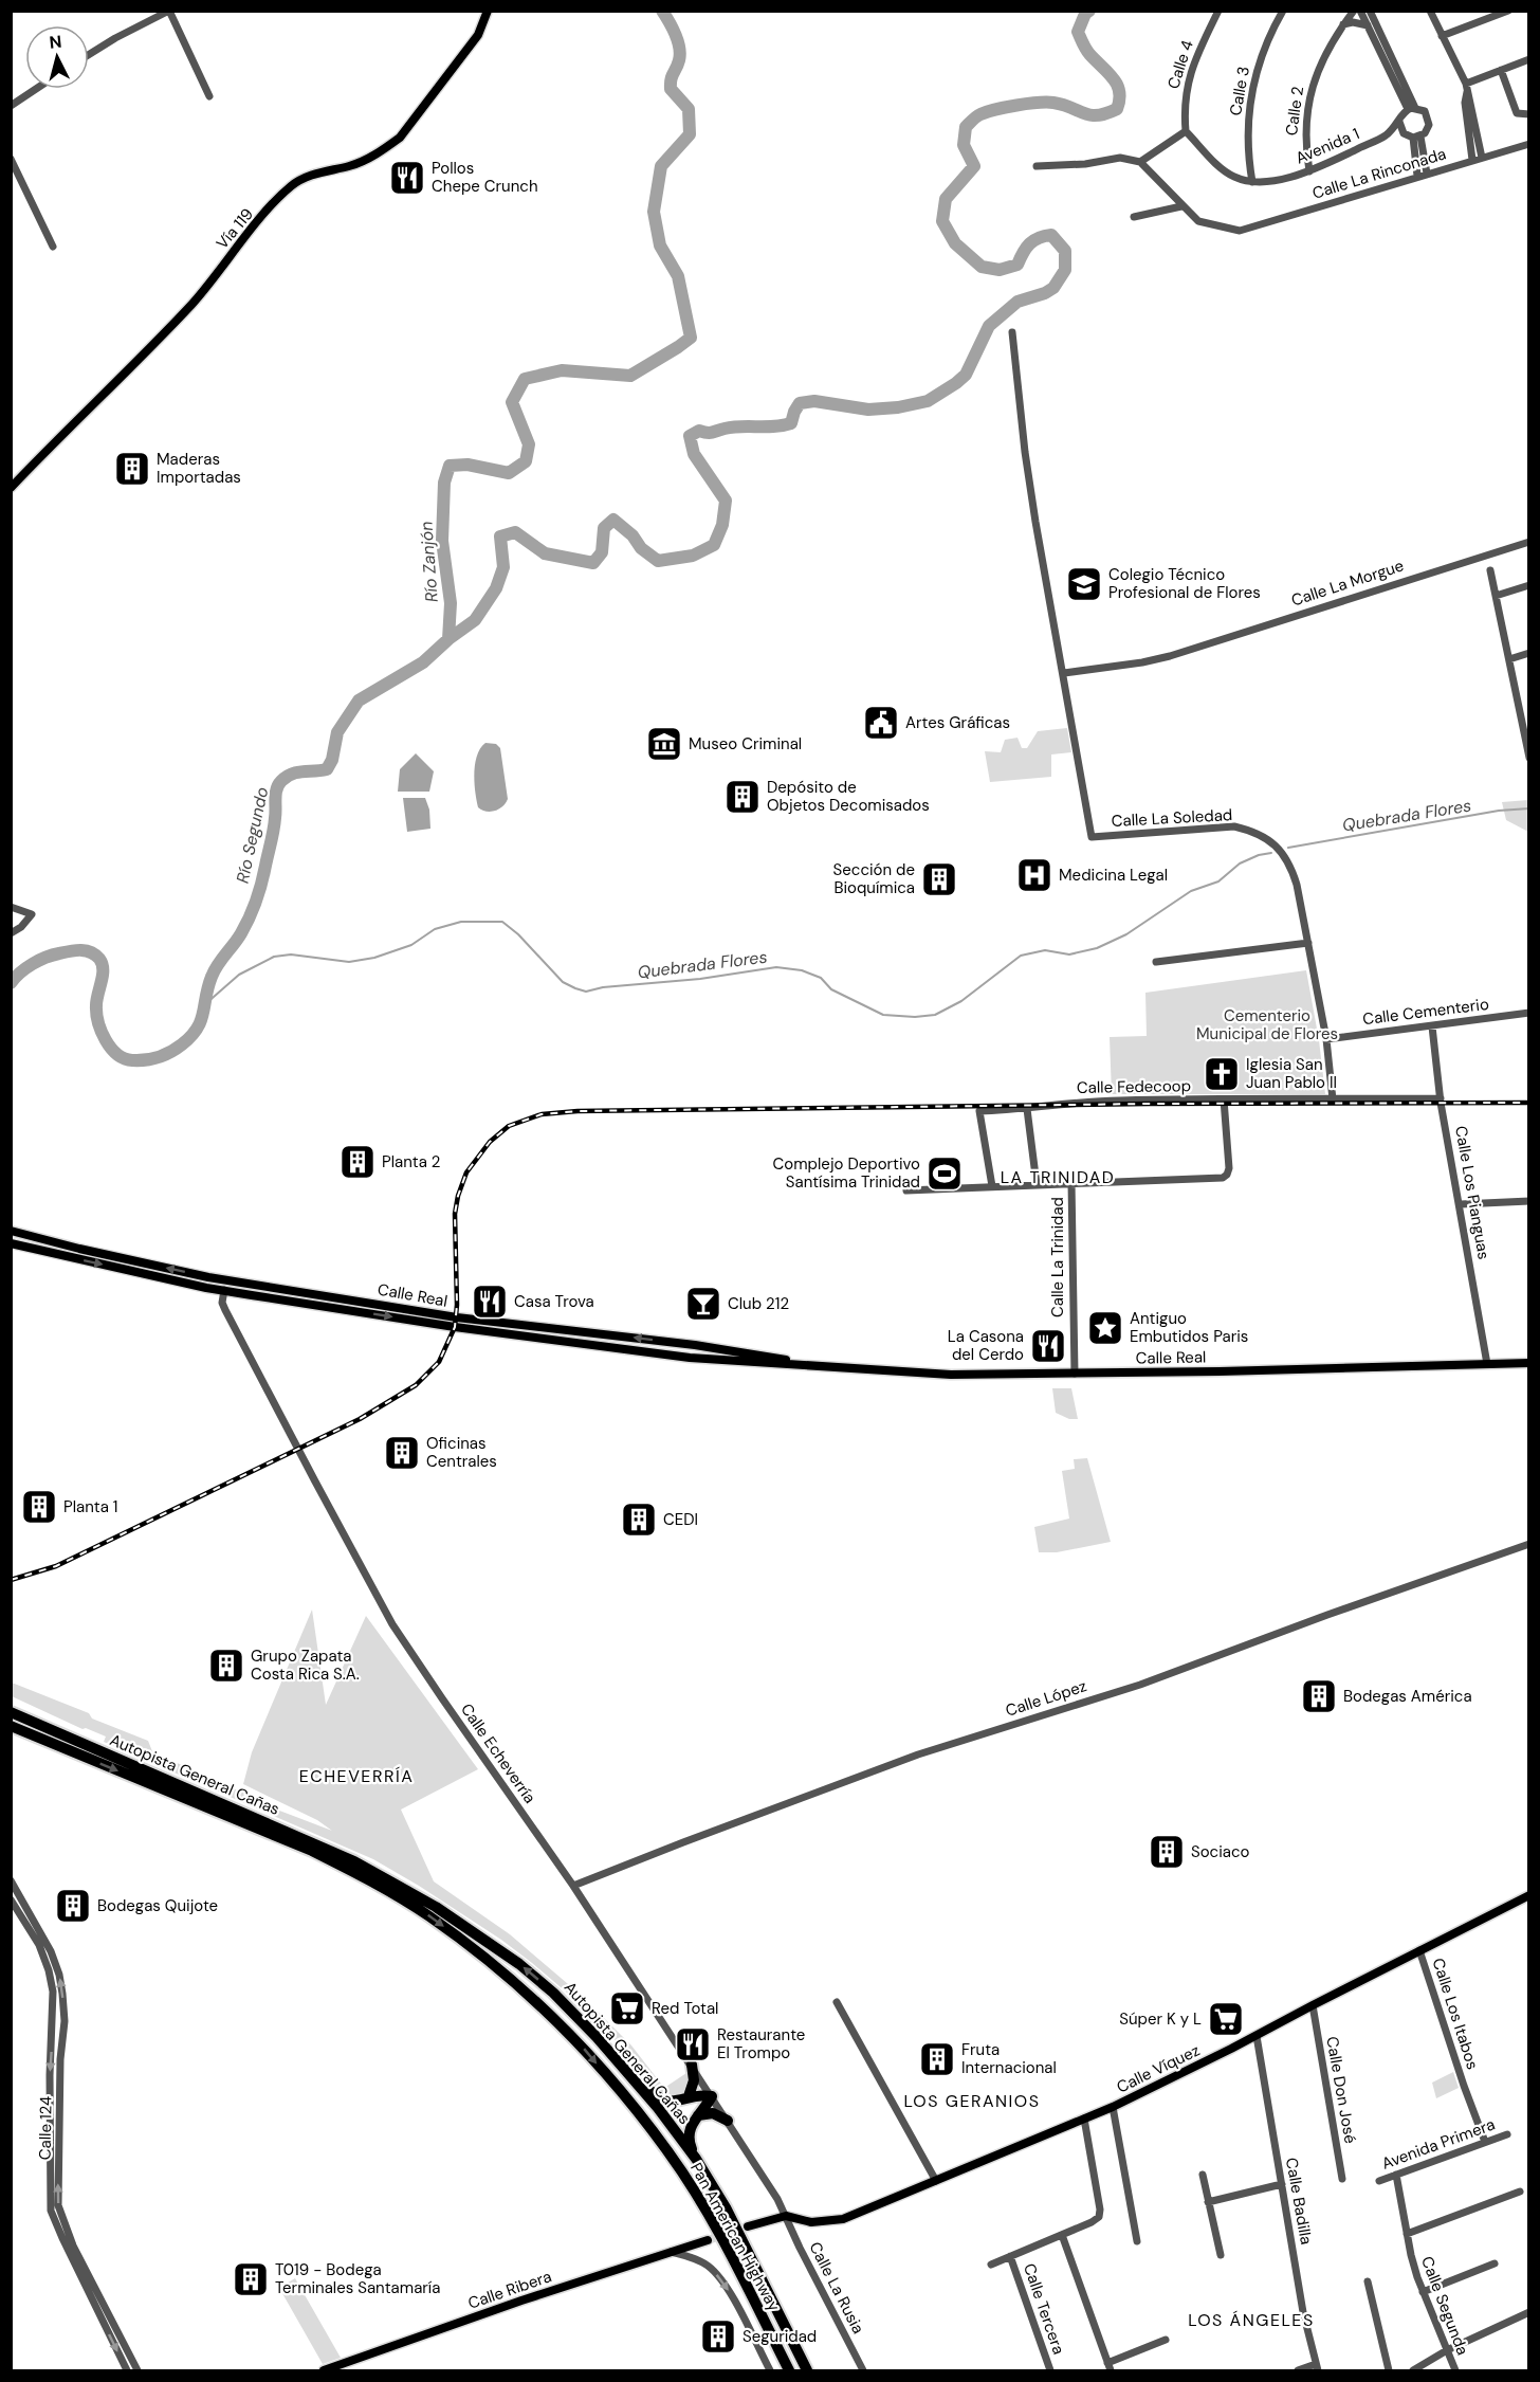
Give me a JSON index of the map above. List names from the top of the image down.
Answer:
{
  "streets": {
    "highway": ["Autopista General Cañas", "Pan American Highway"],
    "main road": [
      "Vía 119",
      "Calle Real",
      "Calle Víquez",
      "Calle Ribera"
    ],
    "street": [
      "Calle 4",
      "Calle 3",
      "Calle 2",
      "Avenida 1",
      "Calle La Rinconada",
      "Calle La Morgue",
      "Calle La Soledad",
      "Calle Cementerio",
      "Calle Fedecoop",
      "Calle Los Pianguas",
      "Calle La Trinidad",
      "Calle López",
      "Calle Echeverría",
      "Calle Los Itabos",
      "Calle Don José",
      "Calle 124",
      "Avenida Primera",
      "Calle Badilla",
      "Calle La Rusia",
      "Calle Segunda",
      "Calle Tercera"
    ]
  },
  "crossings": [
    ["Calle 3", "Avenida 1"],
    ["Calle 2", "Avenida 1"],
    ["Calle La Morgue", "Calle La Soledad"],
    ["Calle La Soledad", "Calle Cementerio"],
    ["Calle La Soledad", "Calle Fedecoop"],
    ["Calle Cementerio", "Calle Los Pianguas"],
    ["Calle Fedecoop", "Calle Los Pianguas"],
    ["Calle Fedecoop", "Calle La Trinidad"],
    ["Calle Los Pianguas", "Calle Real"],
    ["Calle La Trinidad", "Calle Real"],
    ["Calle Real", "Calle Echeverría"],
    ["Calle López", "Calle Echeverría"],
    ["Calle Echeverría", "Calle Víquez"],
    ["Calle Echeverría", "Calle La Rusia"],
    ["Autopista General Cañas", "Pan American Highway"],
    ["Calle Los Itabos", "Calle Víquez"],
    ["Calle Los Itabos", "Avenida Primera"],
    ["Calle Víquez", "Calle Don José"],
    ["Calle Víquez", "Calle Badilla"],
    ["Calle Víquez", "Calle La Rusia"],
    ["Avenida Primera", "Calle Segunda"]
  ],
  "one_way": ["Autopista General Cañas", "Pan American Highway"],
  "districts": [
    "LA TRINIDAD",
    "ECHEVERRÍA",
    "LOS GERANIOS",
    "LOS ÁNGELES"
  ],
  "water": ["Río Zanjón", "Quebrada Flores", "Río Segundo"],
  "parks": ["Cementerio Municipal de Flores"],
  "places": {
    "restaurant": [
      "Pollos Chepe Crunch",
      "Casa Trova",
      "La Casona del Cerdo",
      "Restaurante El Trompo"
    ],
    "building": [
      "Maderas Importadas",
      "Depósito de Objetos Decomisados",
      "Sección de Bioquímica",
      "Planta 2",
      "Oficinas Centrales",
      "Planta 1",
      "CEDI",
      "Grupo Zapata Costa Rica S.A.",
      "Bodegas América",
      "Sociaco",
      "Bodegas Quijote",
      "Fruta Internacional",
      "T019 - Bodega Terminales Santamaría",
      "Seguridad"
    ],
    "school or university": ["Colegio Técnico Profesional de Flores"],
    "public building": ["Artes Gráficas"],
    "museum": ["Museo Criminal"],
    "hospital": ["Medicina Legal"],
    "church": ["Iglesia San Juan Pablo II"],
    "sports": ["Complejo Deportivo Santísima Trinidad"],
    "bar": ["Club 212"],
    "place": ["Antiguo Embutidos Paris"],
    "supermarket": ["Red Total", "Súper K y L"]
  },
  "north": "top"
}
